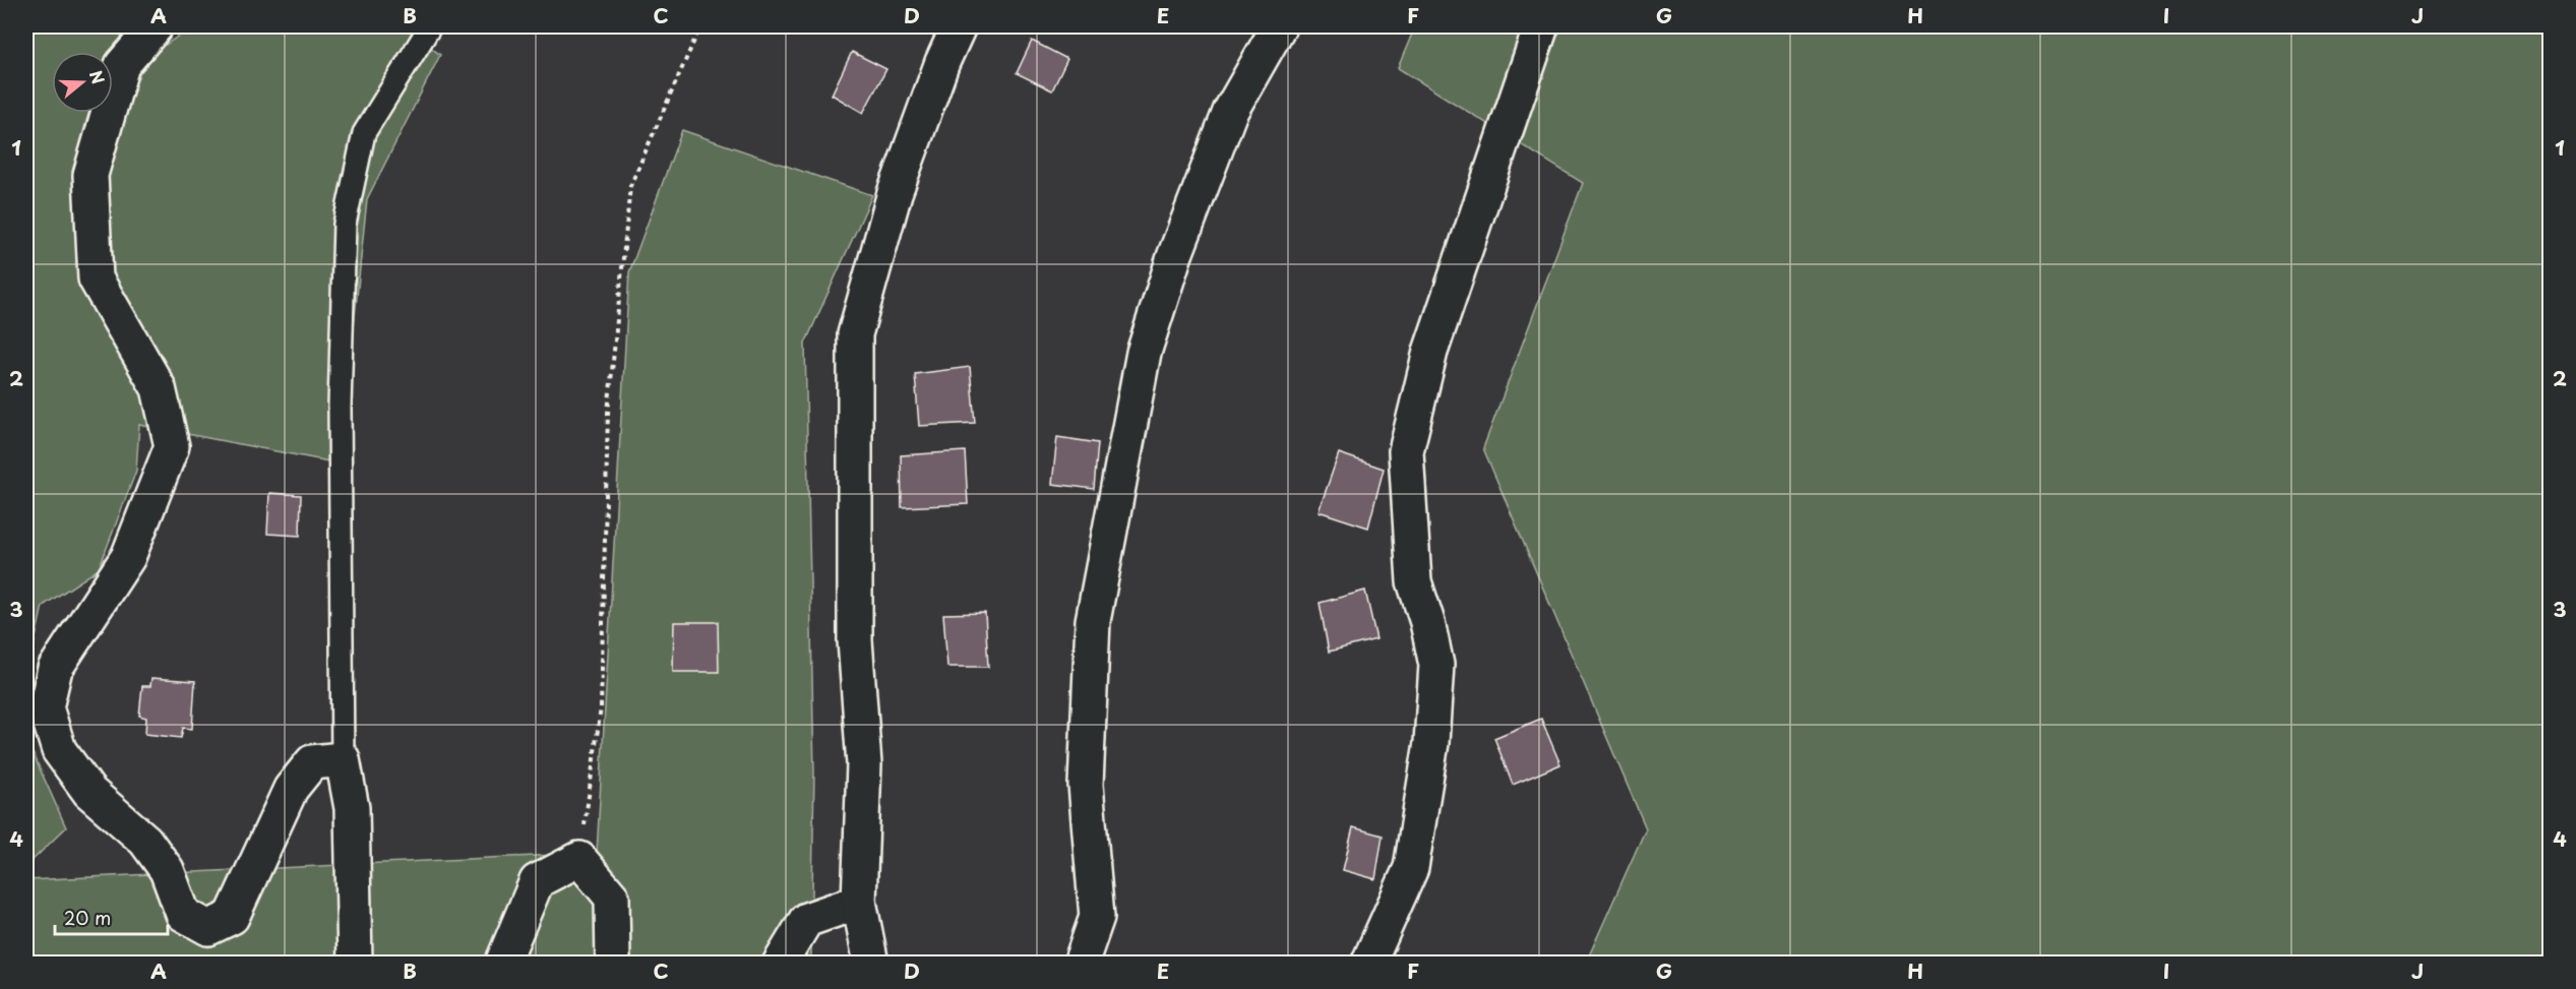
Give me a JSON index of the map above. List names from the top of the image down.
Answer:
{
  "scale_bar": "20 m",
  "north": "right",
  "grid": {
    "columns": [
      "A",
      "B",
      "C",
      "D",
      "E",
      "F",
      "G",
      "H",
      "I",
      "J"
    ],
    "rows": [
      "1",
      "2",
      "3",
      "4"
    ]
  }
}
